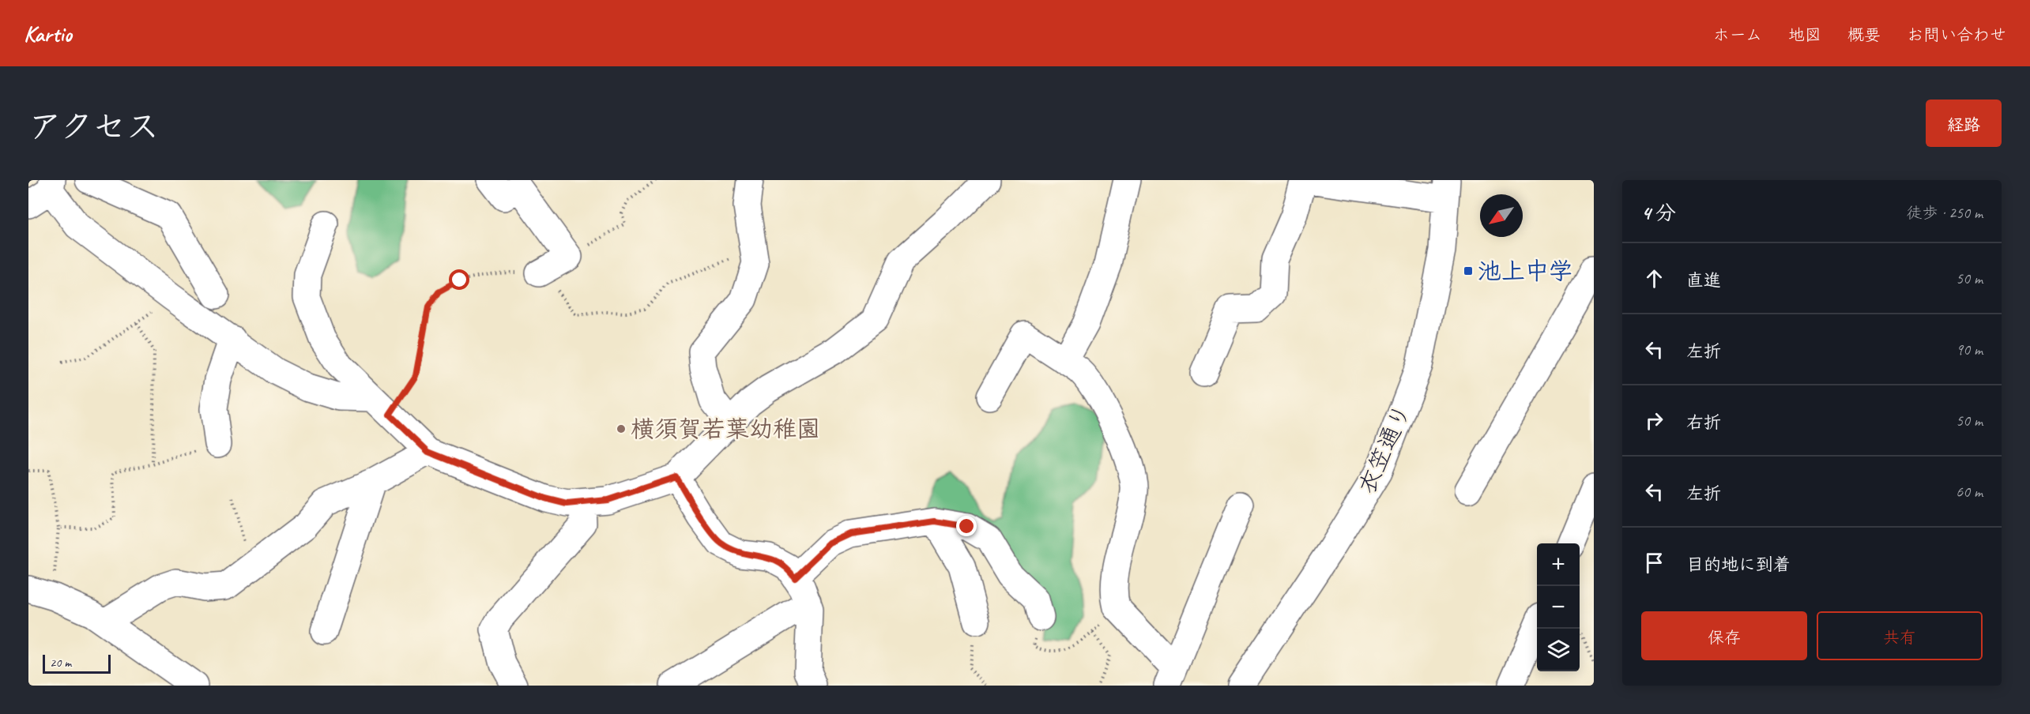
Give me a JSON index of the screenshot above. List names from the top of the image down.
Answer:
{
  "streets": {
    "street": ["衣笠通り"]
  },
  "places": {
    "transit": ["池上中学"],
    "other": ["横須賀若葉幼稚園"]
  },
  "scale_bar": "20 m",
  "north": "bottom left",
  "page": {
    "header": "Kartio",
    "nav": [
      "ホーム",
      "地図",
      "概要",
      "お問い合わせ"
    ],
    "title": "アクセス",
    "buttons": [
      "経路",
      ["保存", "共有"]
    ],
    "heading": ["4 分", "徒歩 · 250 m"],
    "list": [
      ["直進", "50 m"],
      ["左折", "90 m"],
      ["右折", "50 m"],
      ["左折", "60 m"],
      "目的地に到着"
    ],
    "map_buttons": ["+", "−"],
    "scale": "20 m"
  }
}
